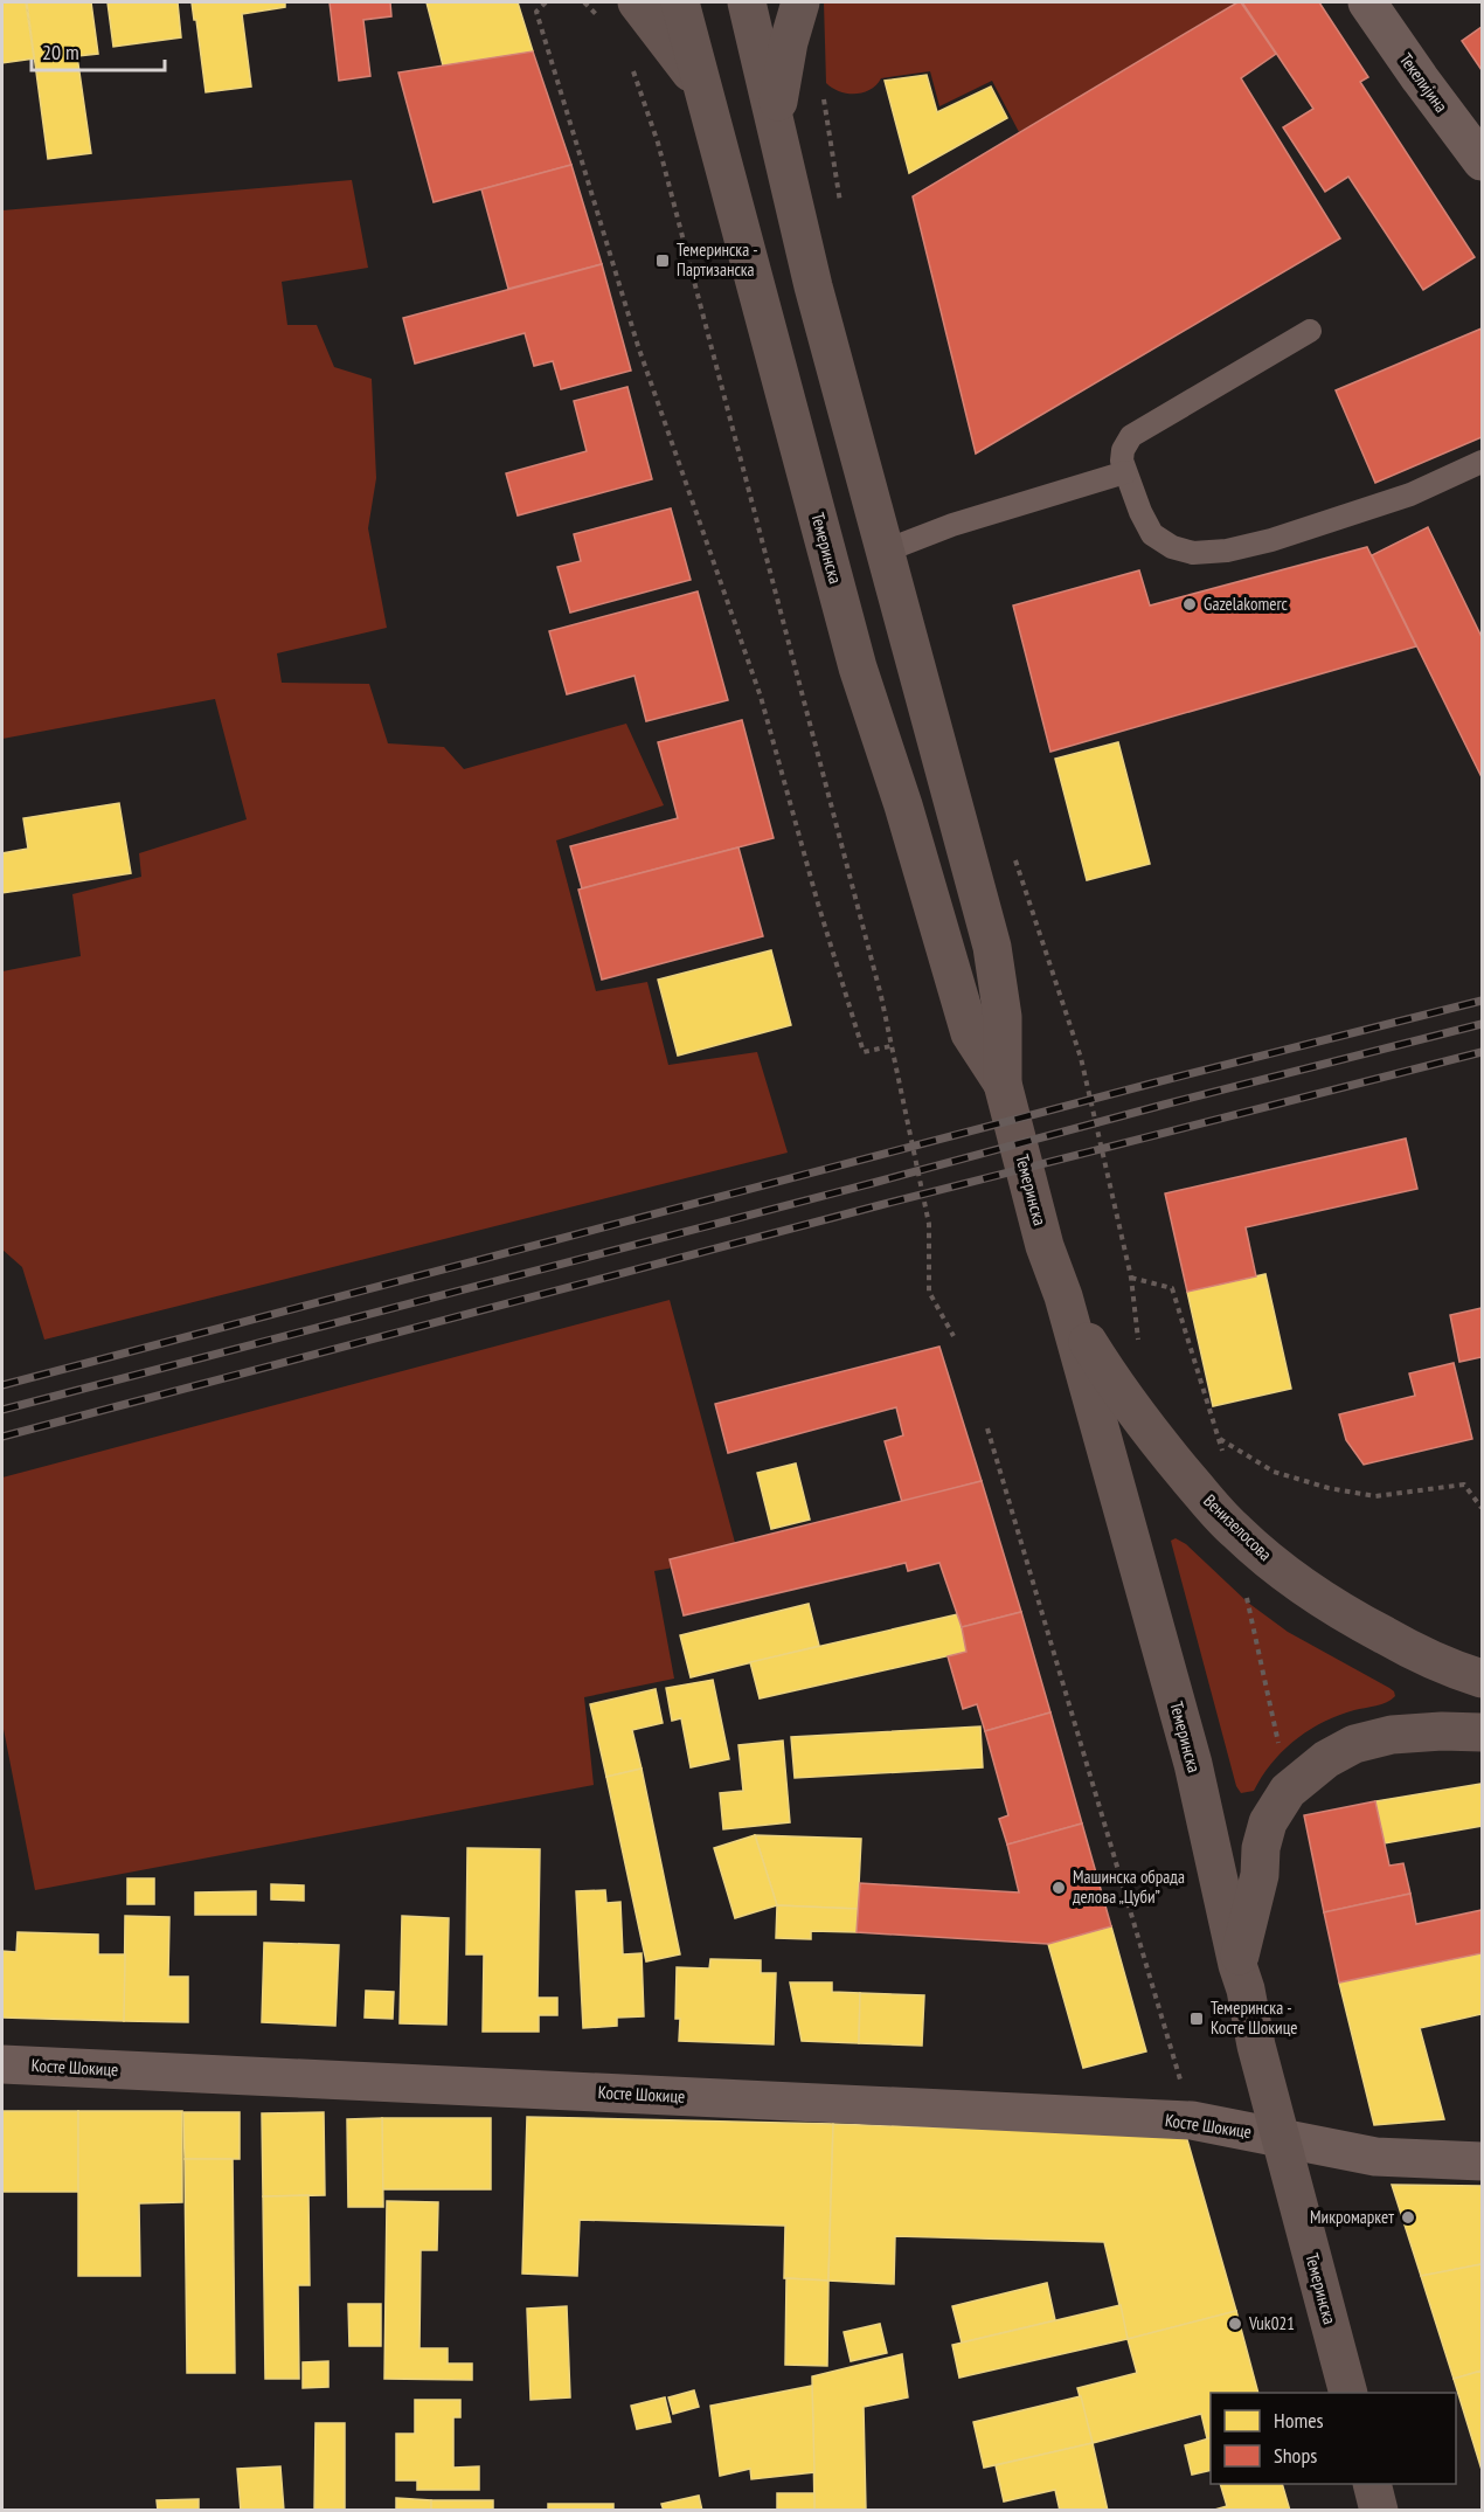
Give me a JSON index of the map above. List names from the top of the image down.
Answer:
{
  "streets": {
    "main road": ["Темеринска", "Венизелосова"],
    "street": ["Текелијина", "Косте Шокице"]
  },
  "crossings": [
    ["Темеринска", "Венизелосова"],
    ["Темеринска", "Косте Шокице"]
  ],
  "places": {
    "transit": ["Темеринска - Партизанска", "Темеринска - Косте Шокице"],
    "other": [
      "Gazelakomerc",
      "Машинска обрада делова „Цуби”",
      "Микромаркет",
      "Vuk021"
    ]
  },
  "legend": ["Homes", "Shops"],
  "scale_bar": "20 m"
}
